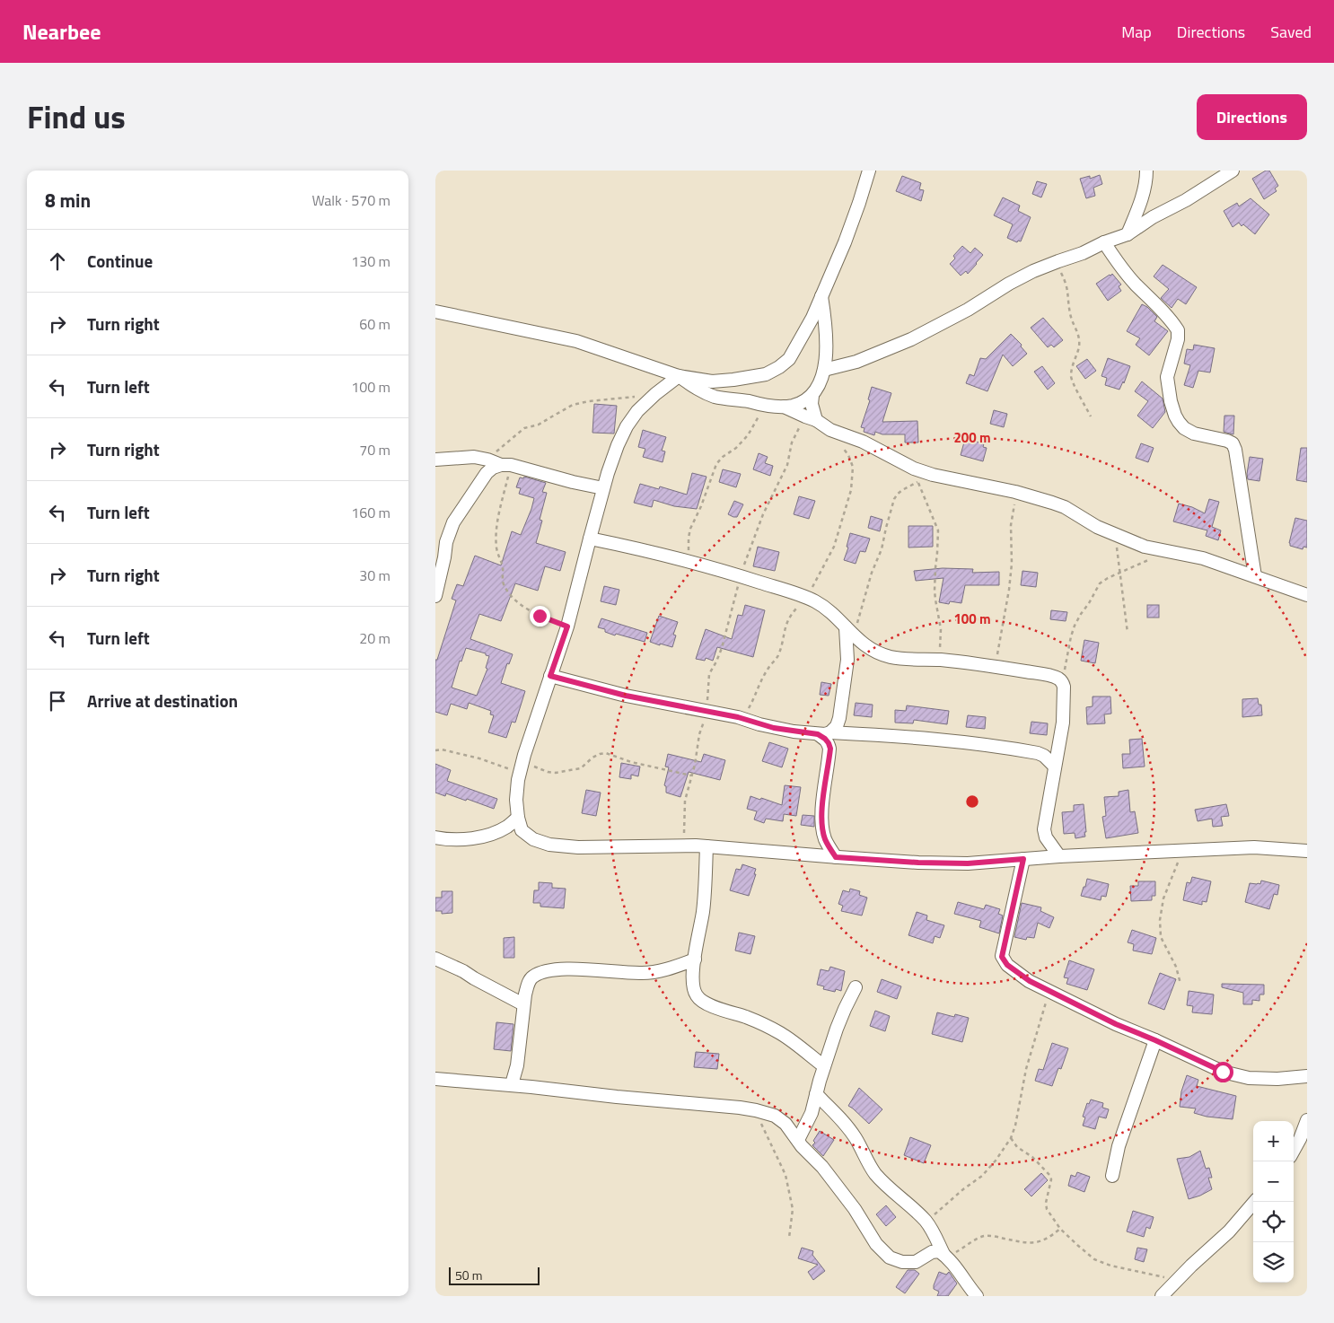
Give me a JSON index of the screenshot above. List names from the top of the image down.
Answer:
{
  "scale_bar": "50 m",
  "page": {
    "header": "Nearbee",
    "nav": ["Map", "Directions", "Saved"],
    "title": "Find us",
    "buttons": "Directions",
    "heading": ["8 min", "Walk · 570 m"],
    "list": [
      ["Continue", "130 m"],
      ["Turn right", "60 m"],
      ["Turn left", "100 m"],
      ["Turn right", "70 m"],
      ["Turn left", "160 m"],
      ["Turn right", "30 m"],
      ["Turn left", "20 m"],
      "Arrive at destination"
    ],
    "map_buttons": ["+", "−"],
    "scale": "50 m"
  },
  "rings": ["200 m", "100 m"]
}
